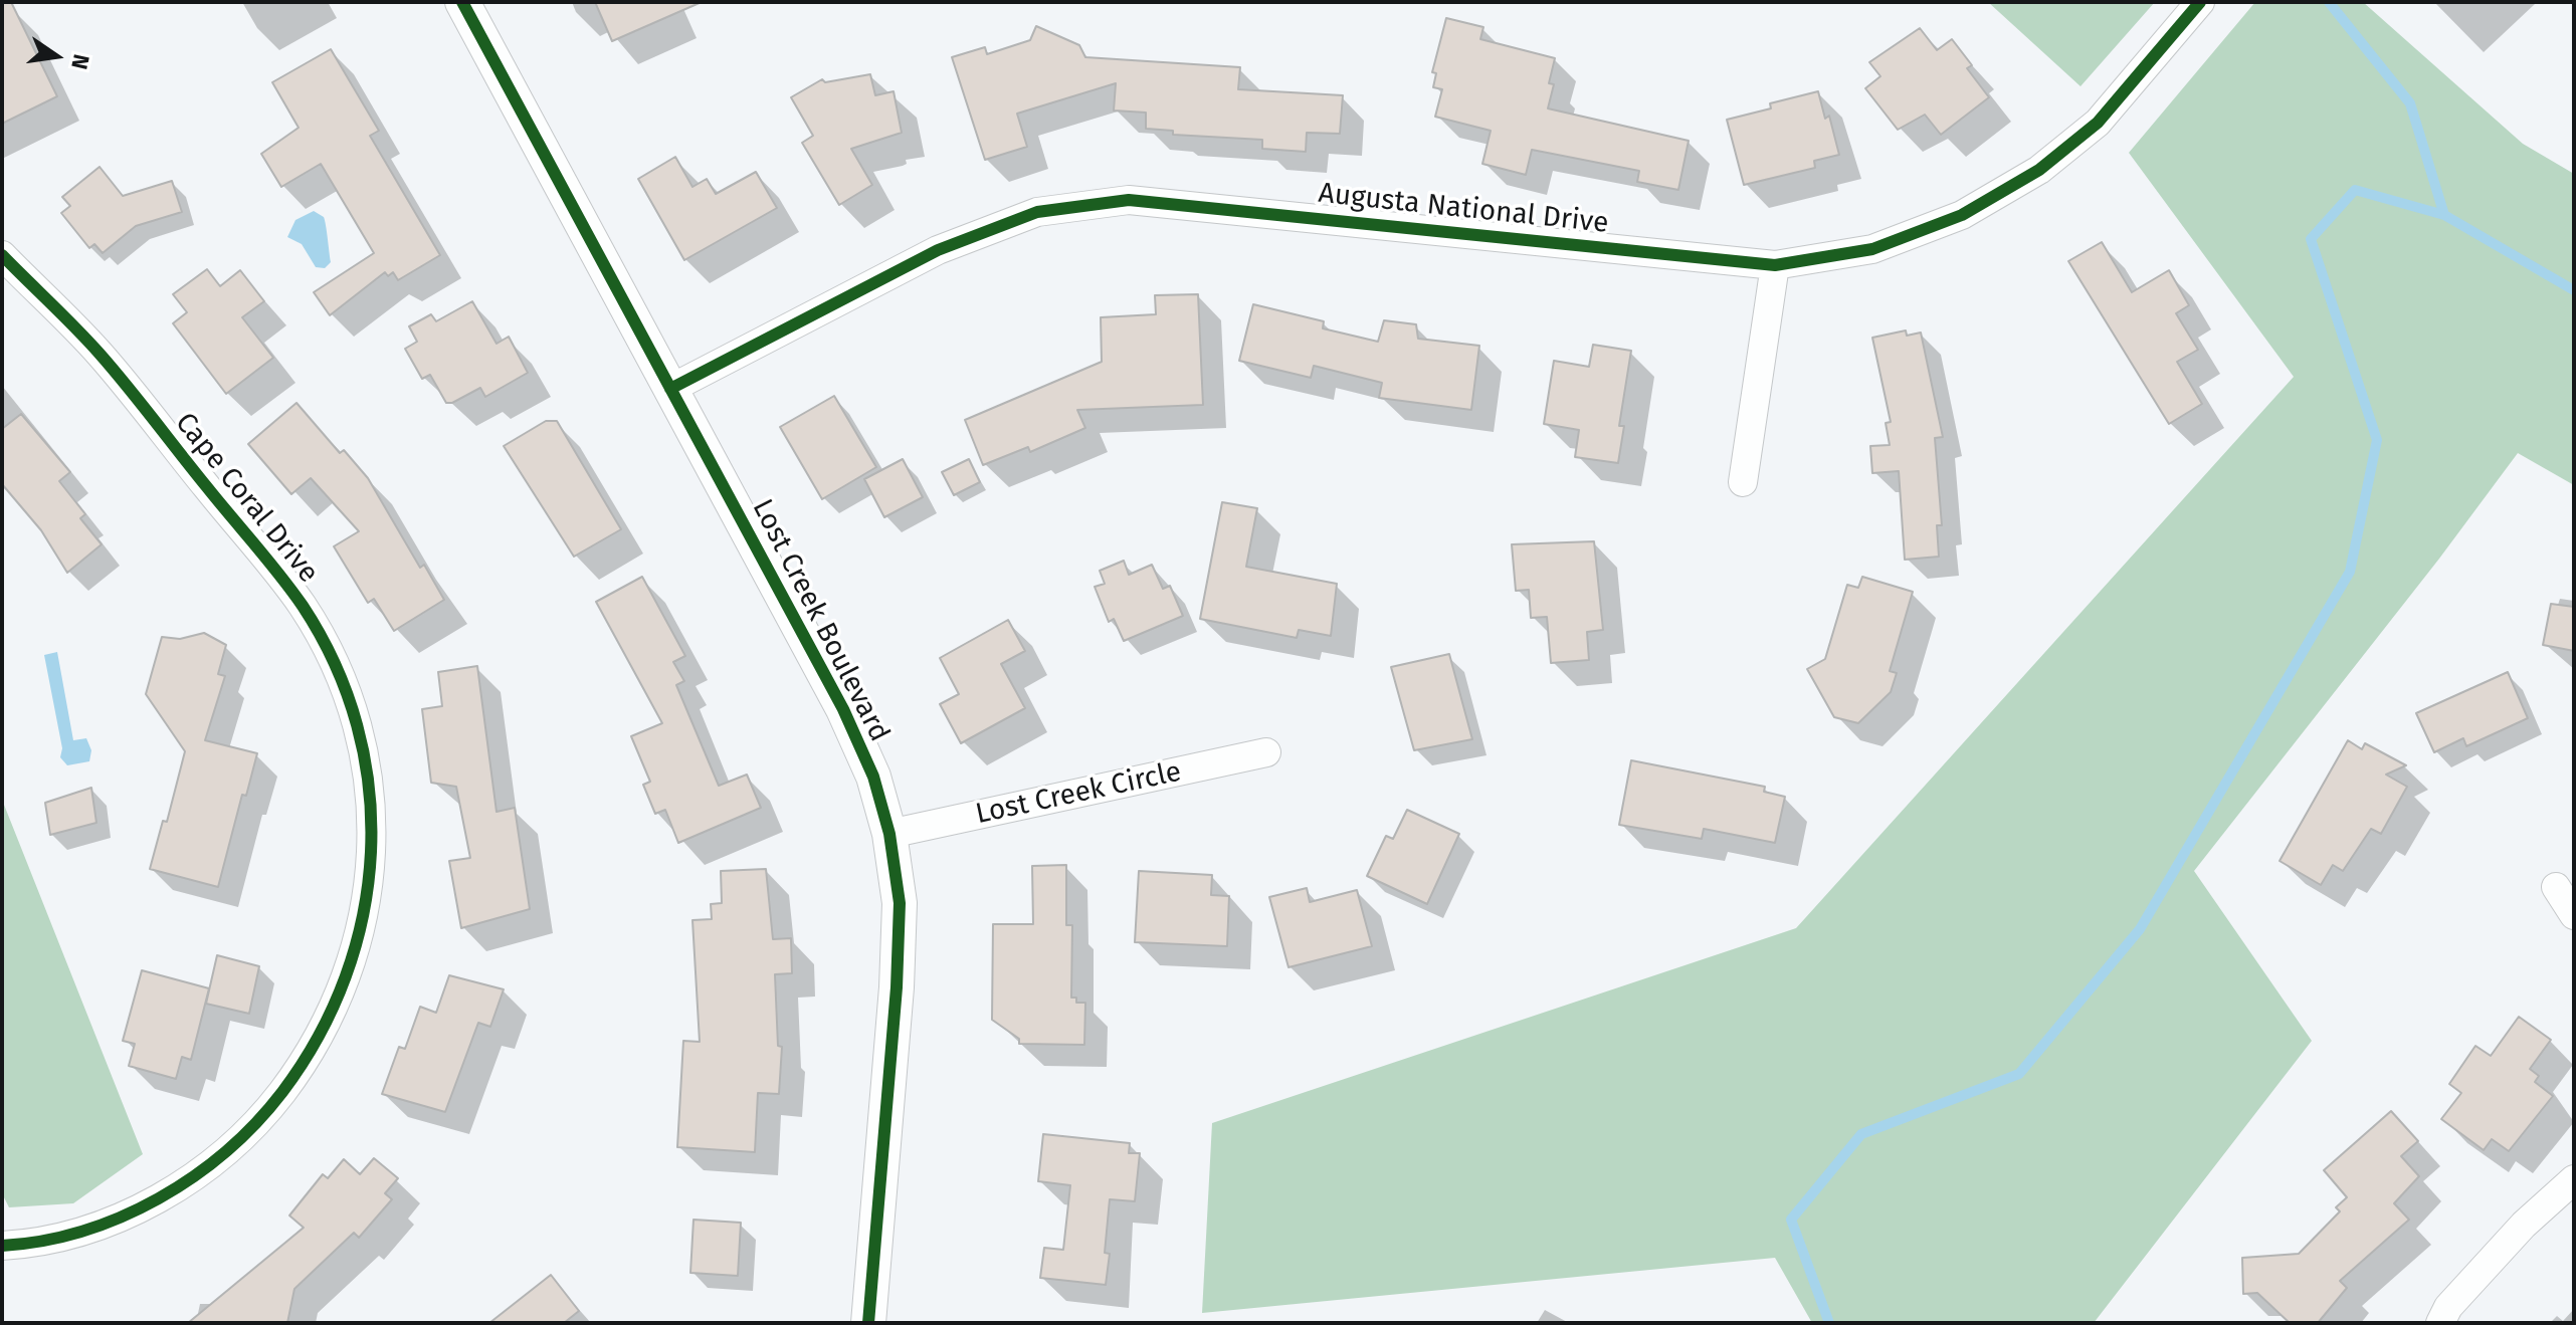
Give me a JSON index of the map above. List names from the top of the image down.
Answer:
{
  "streets": {
    "street": [
      "Augusta National Drive",
      "Cape Coral Drive",
      "Lost Creek Boulevard",
      "Lost Creek Circle"
    ]
  },
  "crossings": [
    ["Augusta National Drive", "Lost Creek Boulevard"],
    ["Lost Creek Boulevard", "Lost Creek Circle"]
  ],
  "north": "right"
}
